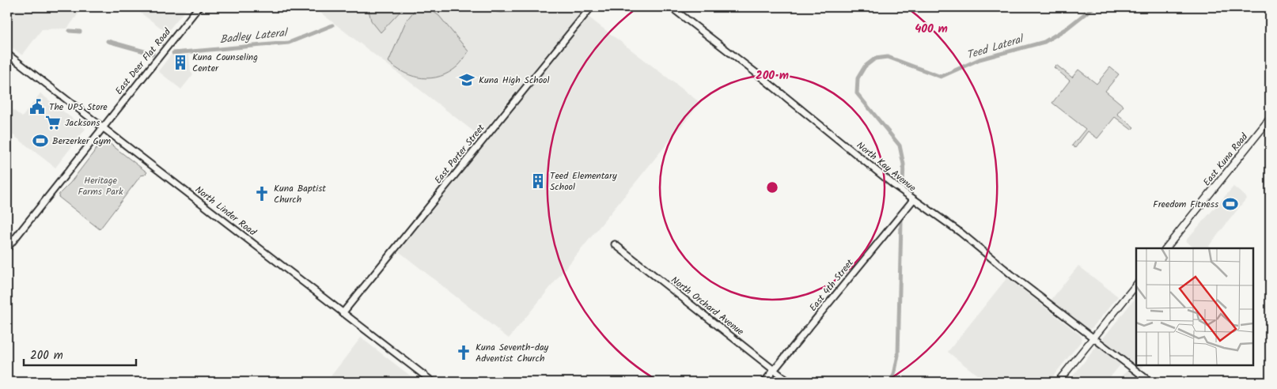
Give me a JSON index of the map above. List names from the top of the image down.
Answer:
{
  "streets": {
    "main road": ["East Kuna Road"],
    "street": [
      "East Deer Flat Road",
      "East Porter Street",
      "North Kay Avenue",
      "North Linder Road",
      "East 4th Street",
      "North Orchard Avenue"
    ]
  },
  "crossings": [
    ["East Deer Flat Road", "North Linder Road"],
    ["East Porter Street", "North Linder Road"],
    ["North Kay Avenue", "East 4th Street"],
    ["East 4th Street", "North Orchard Avenue"]
  ],
  "water": ["Badley Lateral", "Teed Lateral"],
  "parks": ["Heritage Farms Park"],
  "places": {
    "building": ["Kuna Counseling Center", "Teed Elementary School"],
    "school or university": ["Kuna High School"],
    "public building": ["The UPS Store"],
    "supermarket": ["Jacksons"],
    "sports": ["Berzerker Gym", "Freedom Fitness"],
    "church": ["Kuna Baptist Church", "Kuna Seventh-day Adventist Church"]
  },
  "scale_bar": "200 m",
  "rings": ["400 m", "200 m"]
}
